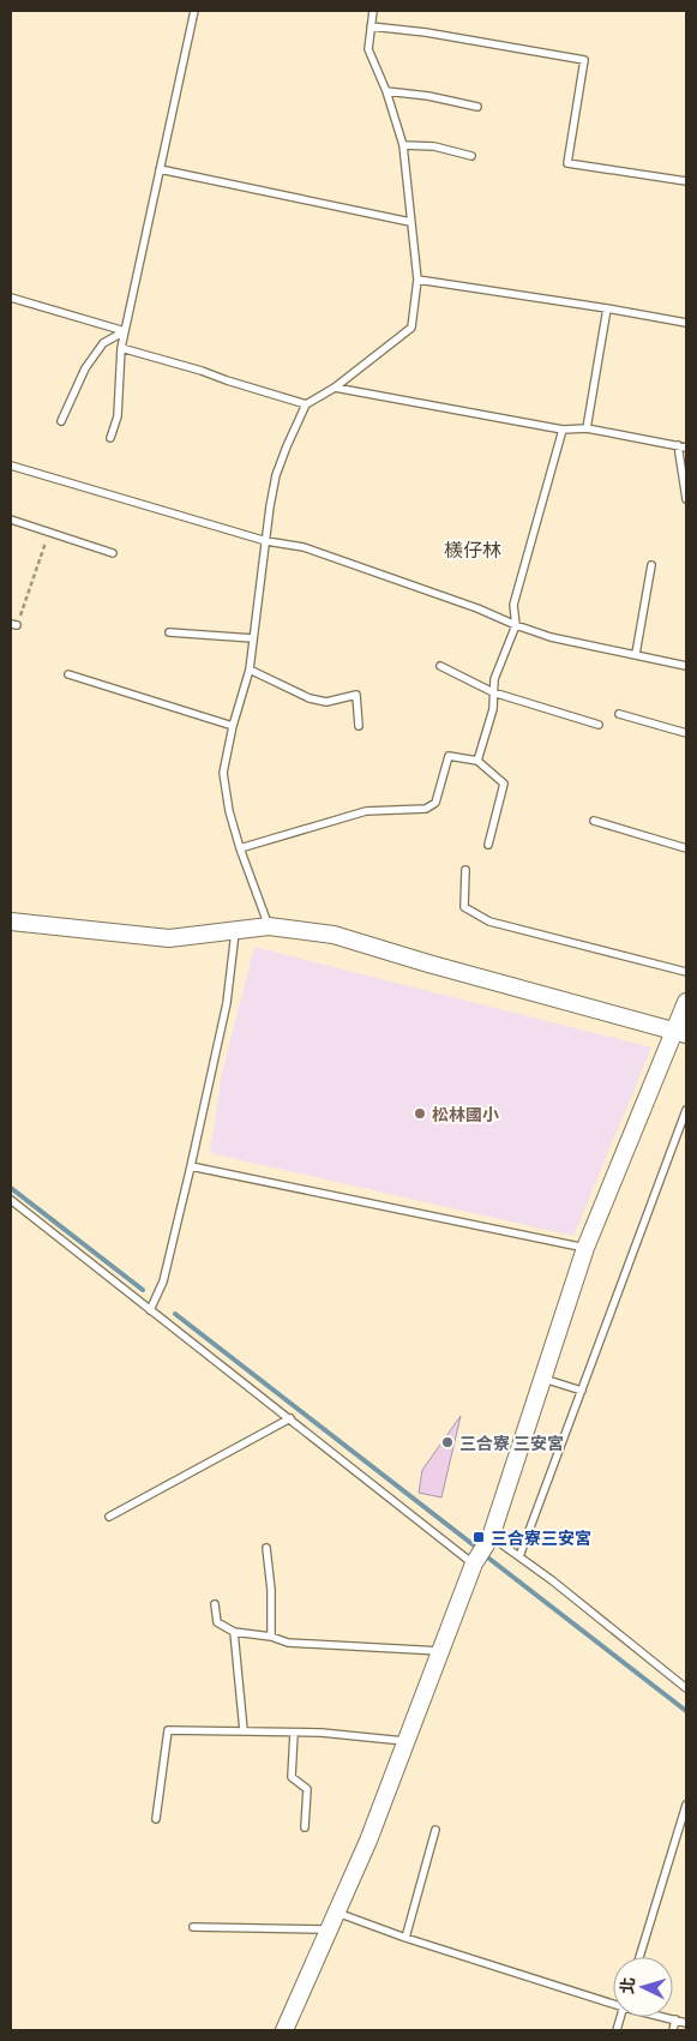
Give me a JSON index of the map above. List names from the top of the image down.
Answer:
{
  "districts": ["檨仔林"],
  "places": {
    "other": ["松林國小", "三合寮 三安宮"],
    "transit": ["三合寮三安宮"]
  },
  "north": "left"
}
